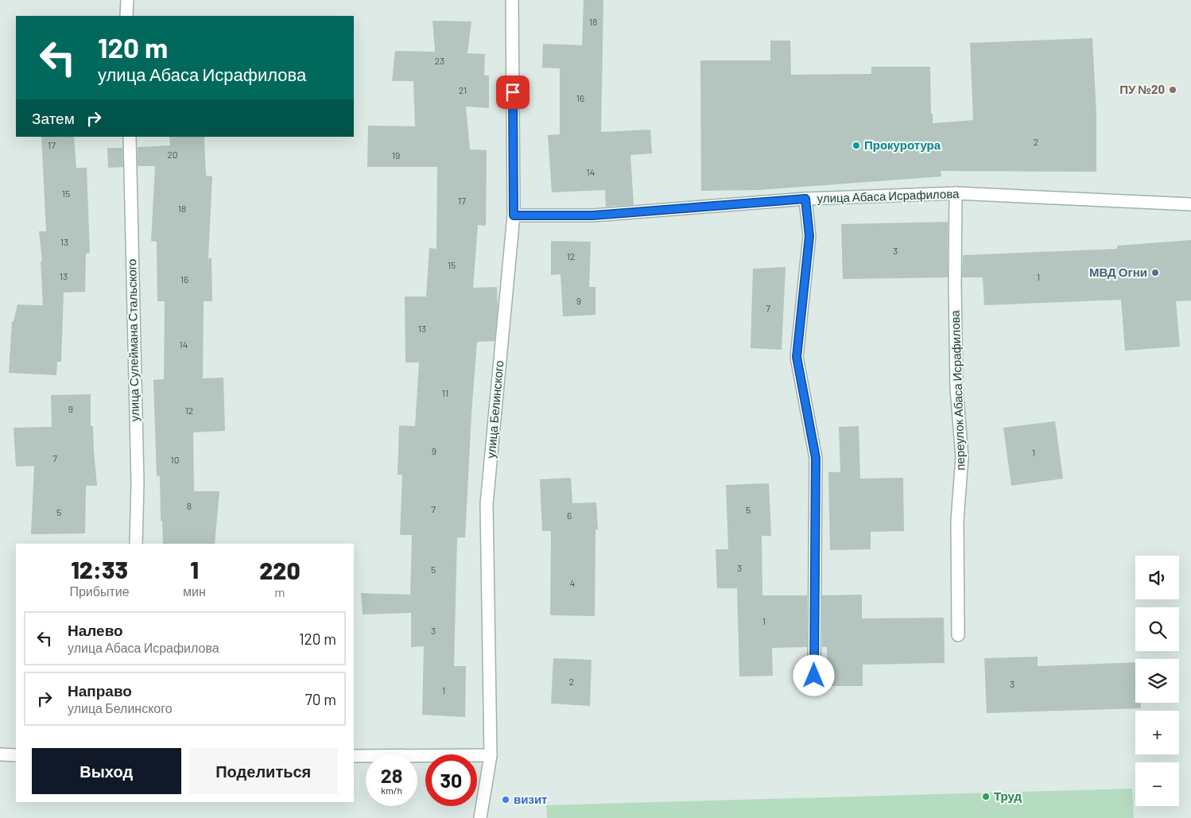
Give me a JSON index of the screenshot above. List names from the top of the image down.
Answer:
{
  "streets": {
    "street": [
      "улица Абаса Исрафилова",
      "улица Сулеймана Стальского",
      "переулок Абаса Исрафилова",
      "улица Белинского"
    ]
  },
  "crossings": [
    ["улица Абаса Исрафилова", "переулок Абаса Исрафилова"],
    ["улица Абаса Исрафилова", "улица Белинского"]
  ],
  "places": [
    "ПУ №20",
    "Прокуротура",
    "МВД Огни",
    "Труд",
    "визит"
  ],
  "house_numbers": [
    "18",
    "23",
    "21",
    "16",
    "2",
    "17",
    "20",
    "19",
    "14",
    "15",
    "17",
    "18",
    "13",
    "3",
    "12",
    "15",
    "13",
    "1",
    "16",
    "9",
    "7",
    "13",
    "14",
    "11",
    "9",
    "12",
    "9",
    "1",
    "7",
    "10",
    "8",
    "7",
    "5",
    "5",
    "6",
    "3",
    "5",
    "4",
    "1",
    "3",
    "2",
    "3",
    "1"
  ],
  "page": {
    "turn": ["120 m", "улица Абаса Исрафилова"],
    "then": "Затем",
    "eta": [
      "12:33",
      "Прибытие",
      "1",
      "мин",
      "220",
      "m"
    ],
    "map_buttons": ["+", "−"],
    "list": [
      {
        "name": "Налево",
        "note": "улица Абаса Исрафилова",
        "value": "120 m"
      },
      {
        "name": "Направо",
        "note": "улица Белинского",
        "value": "70 m"
      }
    ],
    "buttons": ["Выход", "Поделиться"],
    "speed": "28 km/h",
    "limit": "30"
  }
}
